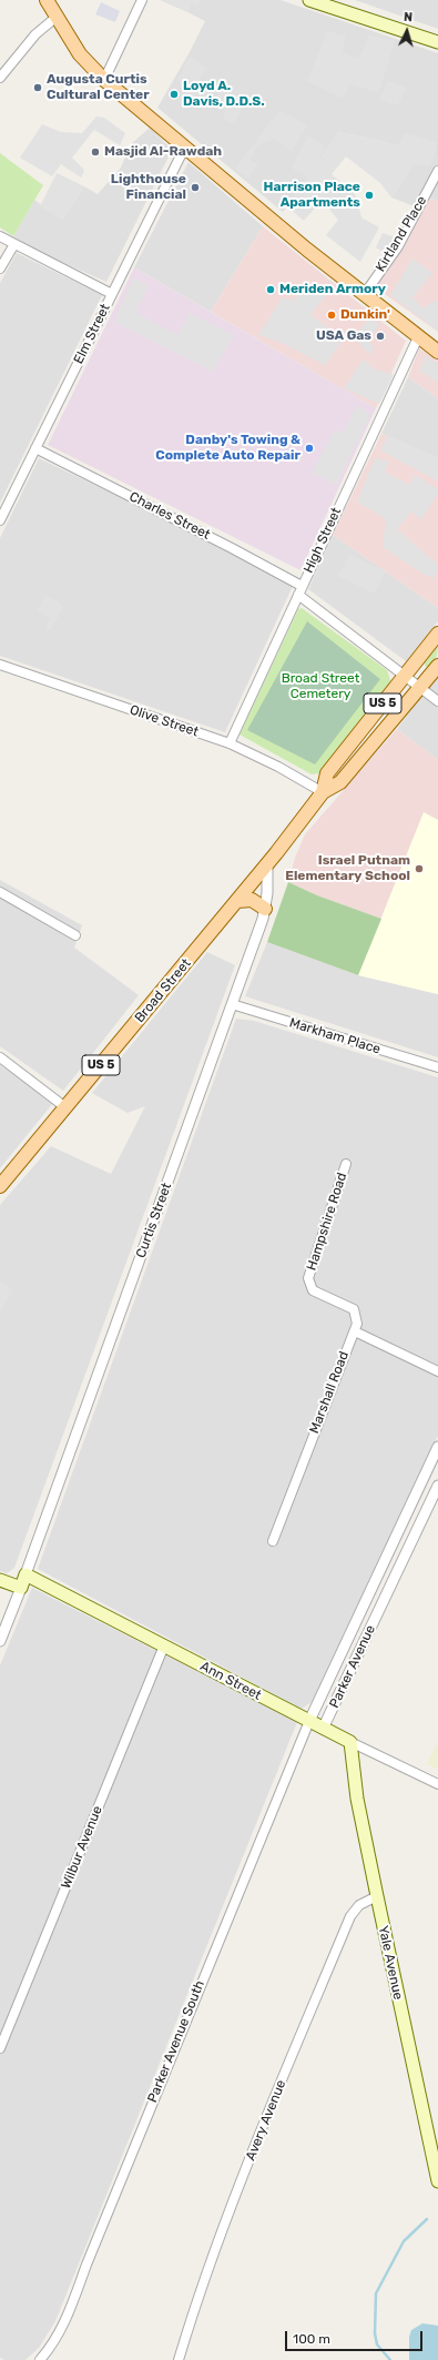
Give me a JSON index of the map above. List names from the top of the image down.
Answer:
{
  "streets": {
    "main road": [
      "US 5",
      "Broad Street",
      "Ann Street",
      "Yale Avenue"
    ],
    "street": [
      "Kirtland Place",
      "Elm Street",
      "Charles Street",
      "High Street",
      "Olive Street",
      "Markham Place",
      "Curtis Street",
      "Hampshire Road",
      "Marshall Road",
      "Parker Avenue",
      "Wilbur Avenue",
      "Parker Avenue South",
      "Avery Avenue"
    ]
  },
  "crossings": [
    ["Elm Street", "Charles Street"],
    ["Charles Street", "High Street"],
    ["High Street", "Olive Street"],
    ["Olive Street", "Broad Street"],
    ["Broad Street", "Curtis Street"],
    ["Markham Place", "Curtis Street"],
    ["Curtis Street", "Ann Street"],
    ["Hampshire Road", "Marshall Road"],
    ["Parker Avenue", "Ann Street"],
    ["Parker Avenue", "Parker Avenue South"],
    ["Ann Street", "Wilbur Avenue"],
    ["Ann Street", "Yale Avenue"],
    ["Ann Street", "Parker Avenue South"],
    ["Yale Avenue", "Avery Avenue"]
  ],
  "parks": ["Broad Street Cemetery"],
  "places": [
    "Augusta Curtis Cultural Center",
    "Loyd A. Davis, D.D.S.",
    "Masjid Al-Rawdah",
    "Lighthouse Financial",
    "Harrison Place Apartments",
    "Meriden Armory",
    "Dunkin'",
    "USA Gas",
    "Danby's Towing & Complete Auto Repair",
    "Israel Putnam Elementary School"
  ],
  "scale_bar": "100 m",
  "north": "top"
}
